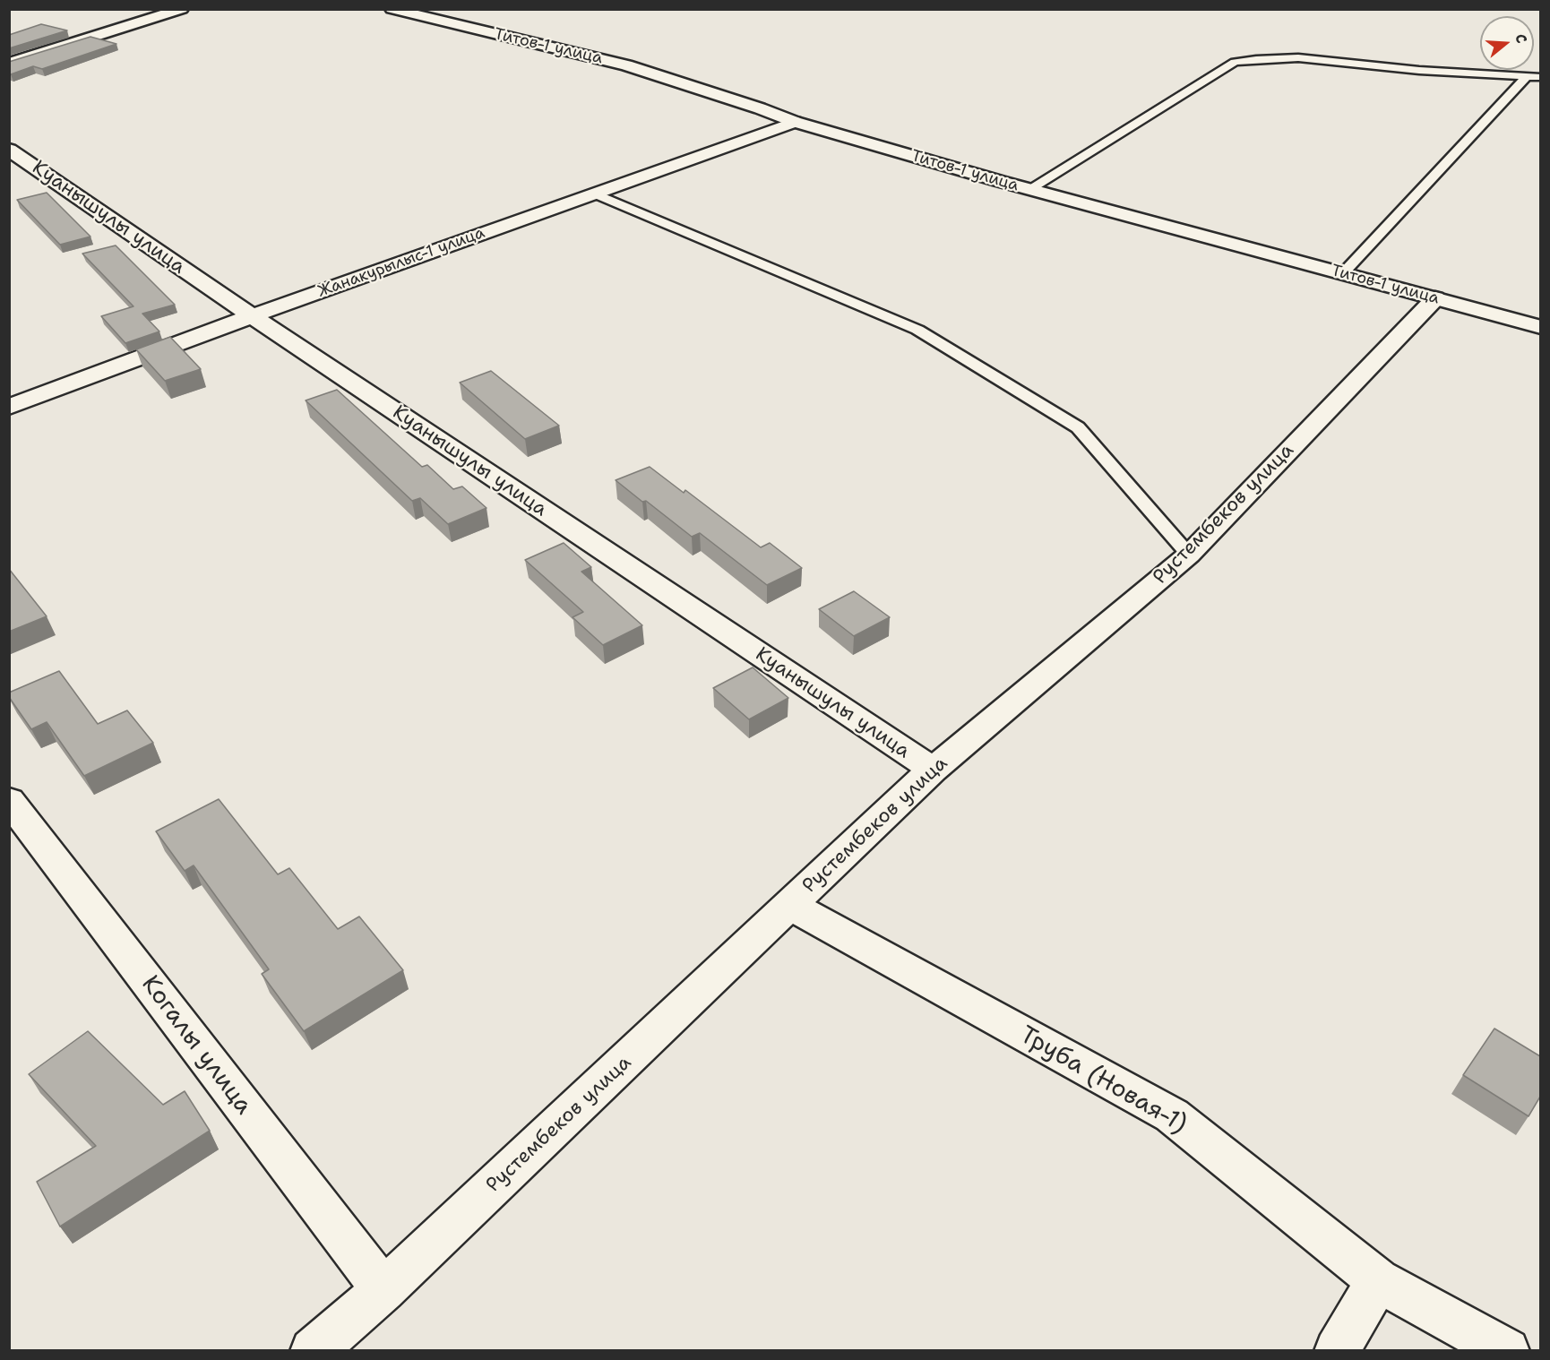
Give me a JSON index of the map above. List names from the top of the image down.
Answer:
{
  "streets": {
    "street": [
      "Титов-1 улица",
      "Куанышулы улица",
      "Жанакурылыс-1 улица",
      "Рустембеков улица",
      "Когалы улица",
      "Труба (Новая-1)"
    ]
  },
  "crossings": [
    ["Титов-1 улица", "Жанакурылыс-1 улица"],
    ["Титов-1 улица", "Рустембеков улица"],
    ["Куанышулы улица", "Жанакурылыс-1 улица"],
    ["Куанышулы улица", "Рустембеков улица"],
    ["Рустембеков улица", "Когалы улица"],
    ["Рустембеков улица", "Труба (Новая-1)"]
  ],
  "north": "right"
}
